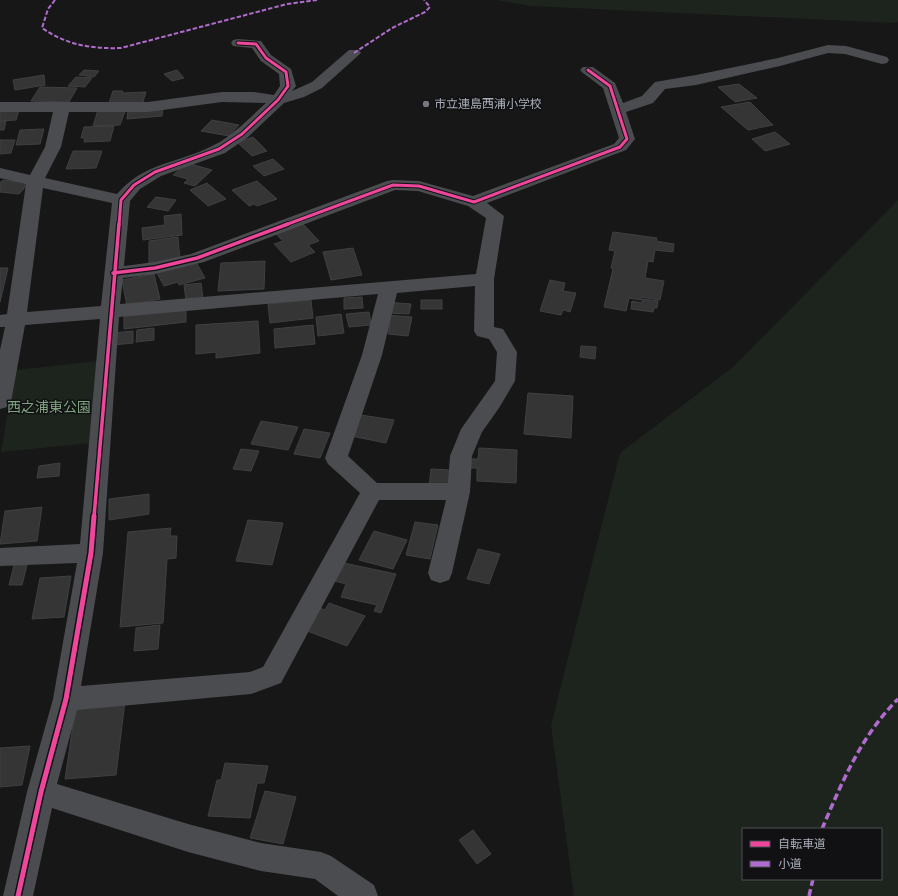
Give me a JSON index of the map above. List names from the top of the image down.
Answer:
{
  "parks": ["西之浦東公園"],
  "places": ["市立連島西浦小学校"],
  "legend": ["自転車道", "小道"]
}
